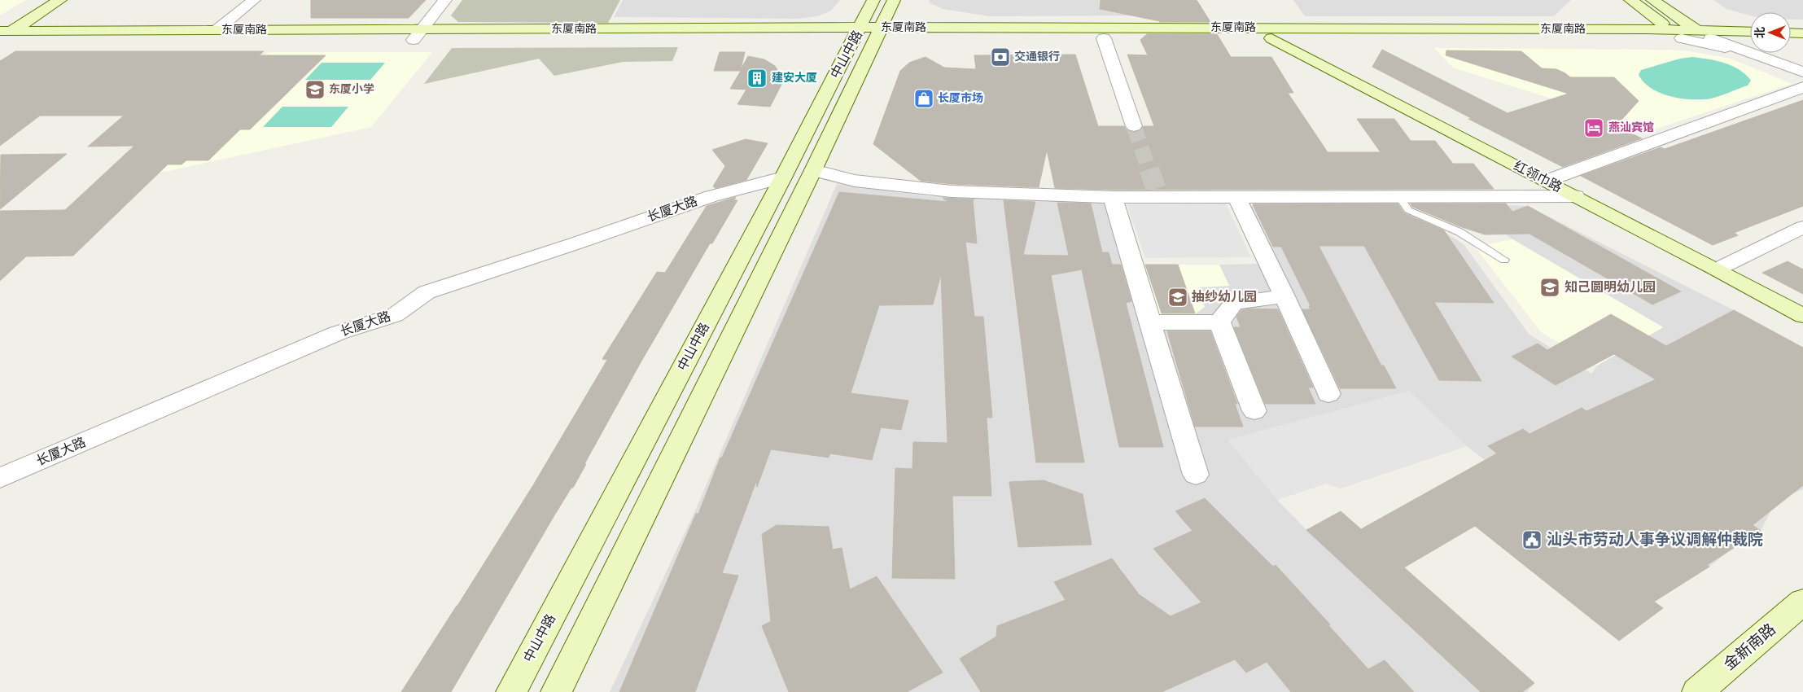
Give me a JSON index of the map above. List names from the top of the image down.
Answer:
{
  "streets": {
    "street": [
      "东厦南路",
      "中山中路",
      "红领巾路",
      "长厦大路",
      "金新南路"
    ]
  },
  "crossings": [
    ["东厦南路", "中山中路"],
    ["东厦南路", "红领巾路"],
    ["中山中路", "长厦大路"]
  ],
  "places": {
    "bank": ["交通银行"],
    "building": ["建安大厦"],
    "school or university": ["东厦小学", "知己圆明幼儿园", "抽纱幼儿园"],
    "shop": ["长厦市场"],
    "hotel": ["燕汕宾馆"],
    "public building": ["汕头市劳动人事争议调解仲裁院"]
  },
  "north": "left"
}
